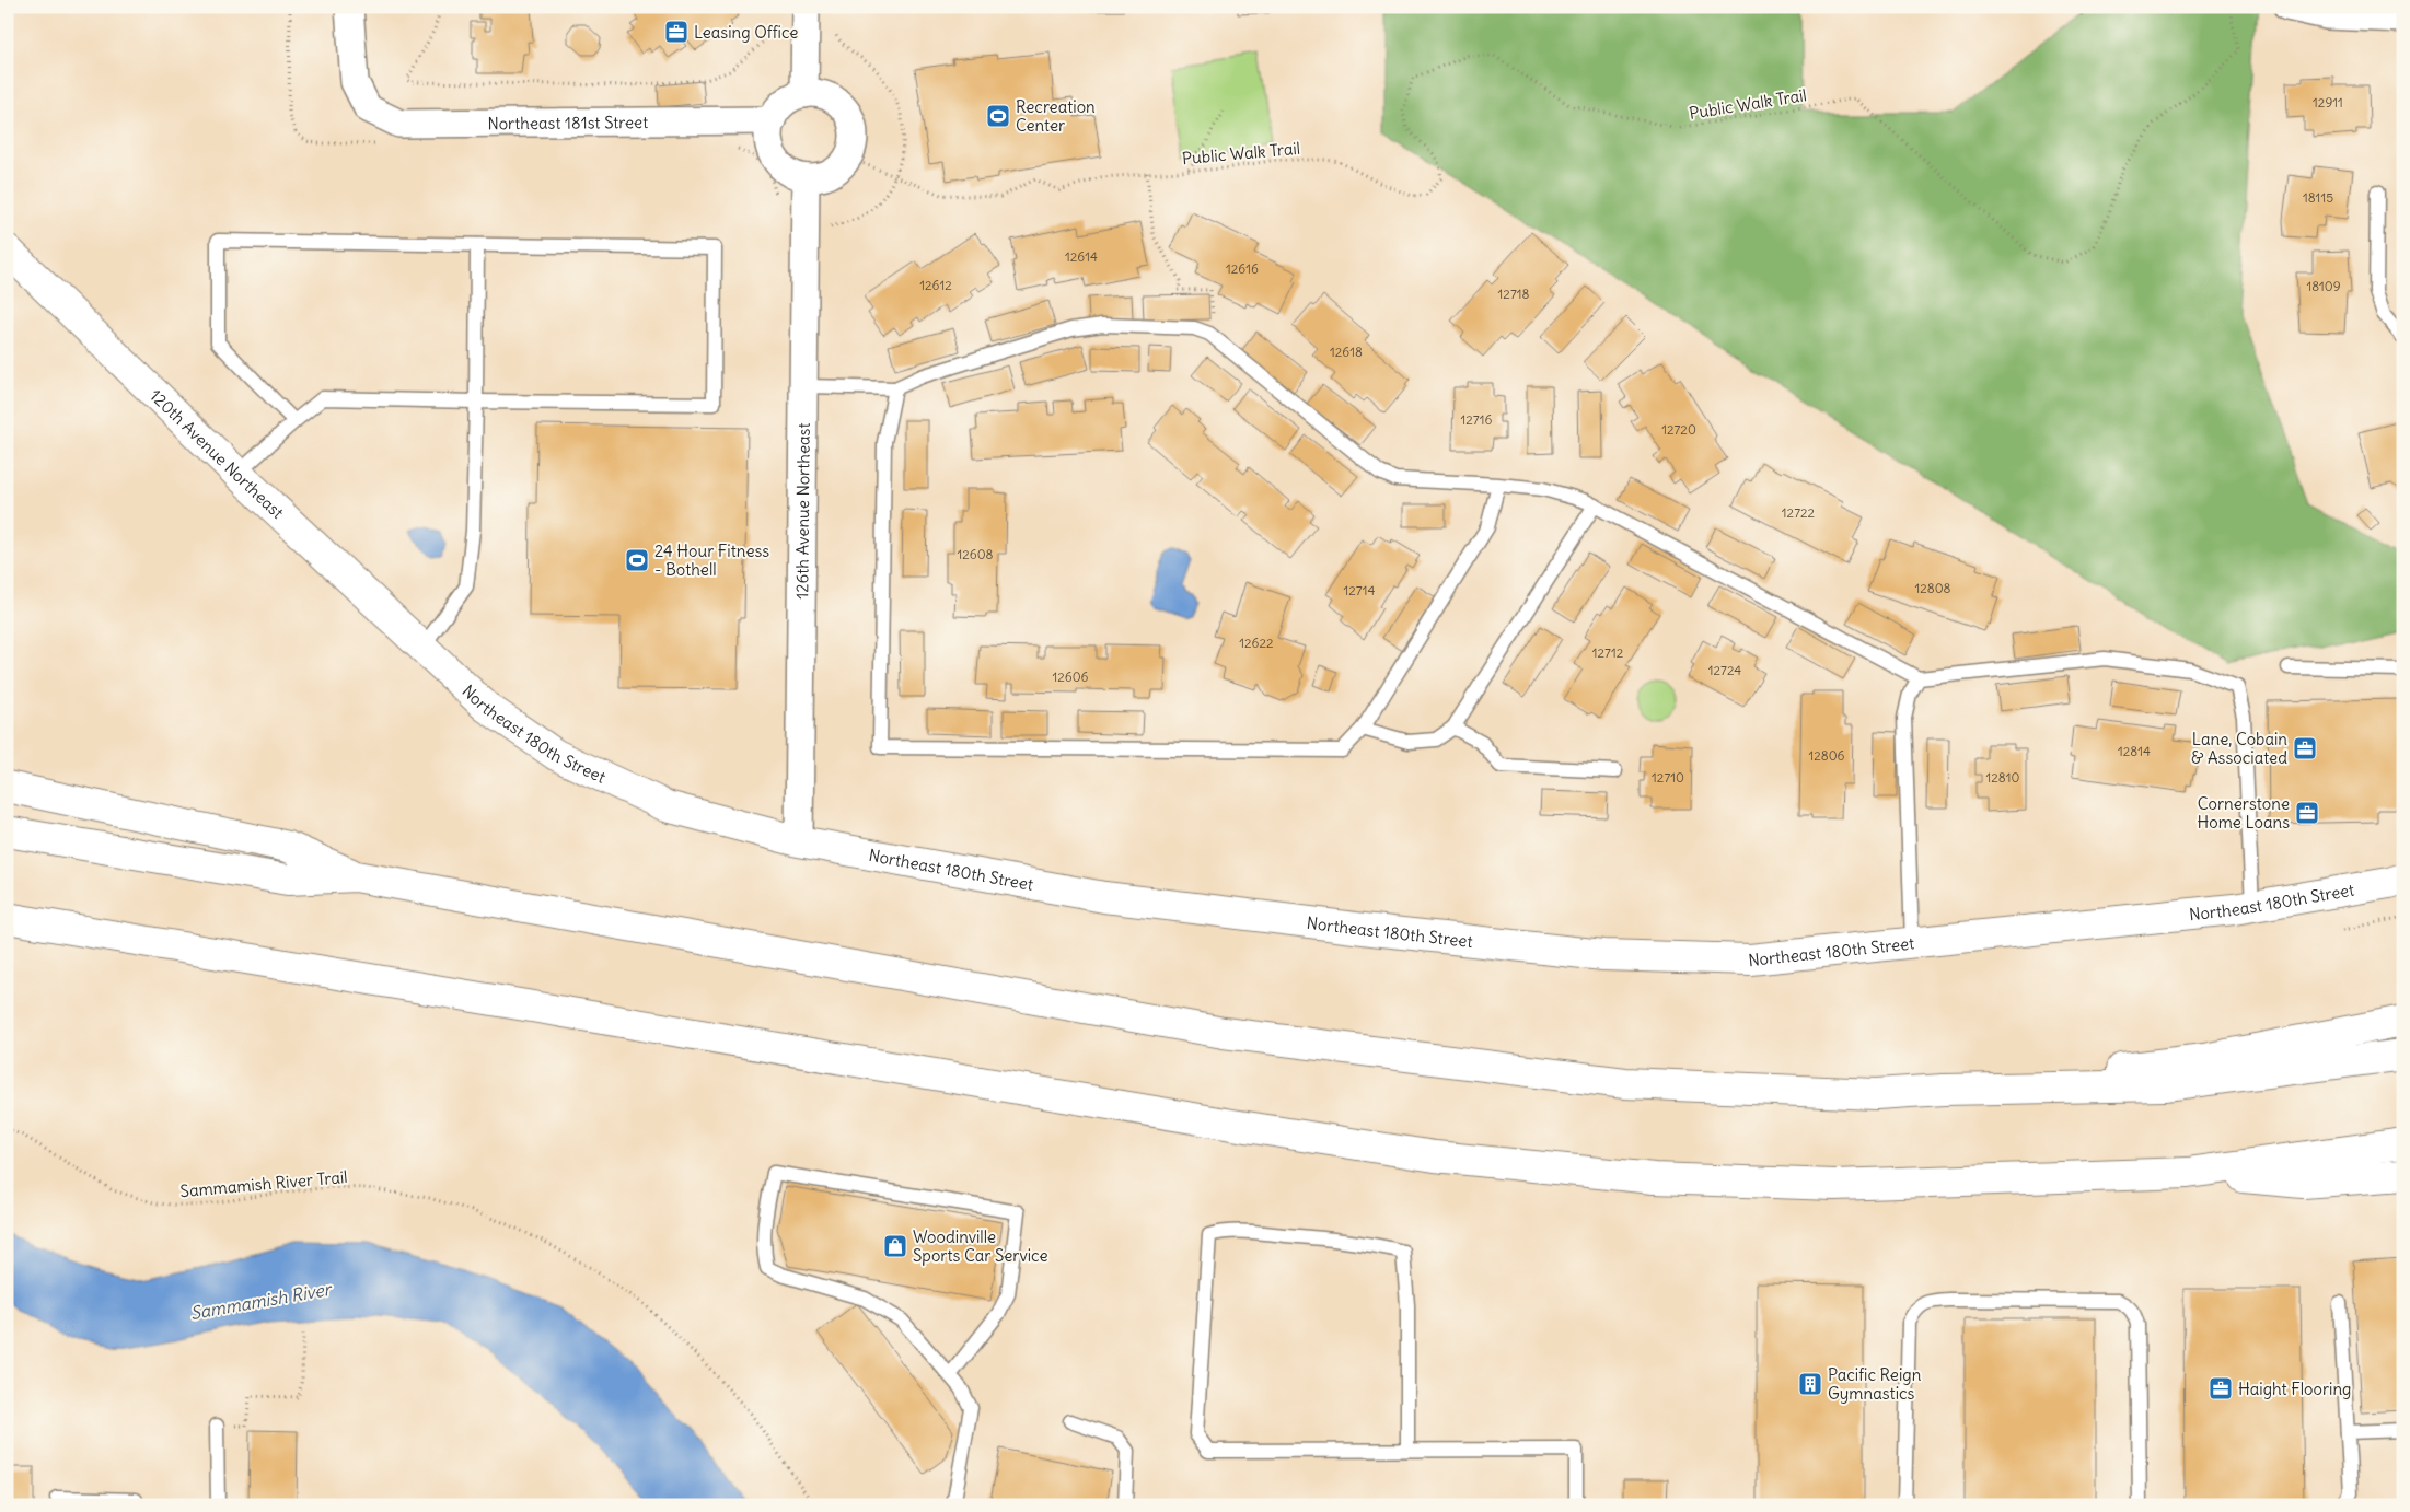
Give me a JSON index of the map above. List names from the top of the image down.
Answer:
{
  "streets": {
    "main road": ["120th Avenue Northeast", "Northeast 180th Street"],
    "street": ["Northeast 181st Street", "126th Avenue Northeast"],
    "path": ["Public Walk Trail", "Sammamish River Trail"]
  },
  "crossings": [
    ["Public Walk Trail", "Northeast 181st Street"],
    ["Public Walk Trail", "126th Avenue Northeast"],
    ["Northeast 181st Street", "126th Avenue Northeast"],
    ["120th Avenue Northeast", "Northeast 180th Street"],
    ["126th Avenue Northeast", "Northeast 180th Street"]
  ],
  "water": ["Sammamish River"],
  "places": {
    "office": [
      "Leasing Office",
      "Lane, Cobain & Associated",
      "Cornerstone Home Loans",
      "Haight Flooring"
    ],
    "sports": ["Recreation Center", "24 Hour Fitness - Bothell"],
    "shop": ["Woodinville Sports Car Service"],
    "building": ["Pacific Reign Gymnastics"]
  },
  "house_numbers": [
    "12911",
    "18115",
    "12614",
    "12616",
    "12612",
    "18109",
    "12718",
    "12618",
    "12716",
    "12720",
    "12722",
    "12608",
    "12808",
    "12714",
    "12622",
    "12712",
    "12724",
    "12606",
    "12814",
    "12806",
    "12710",
    "12810"
  ]
}
